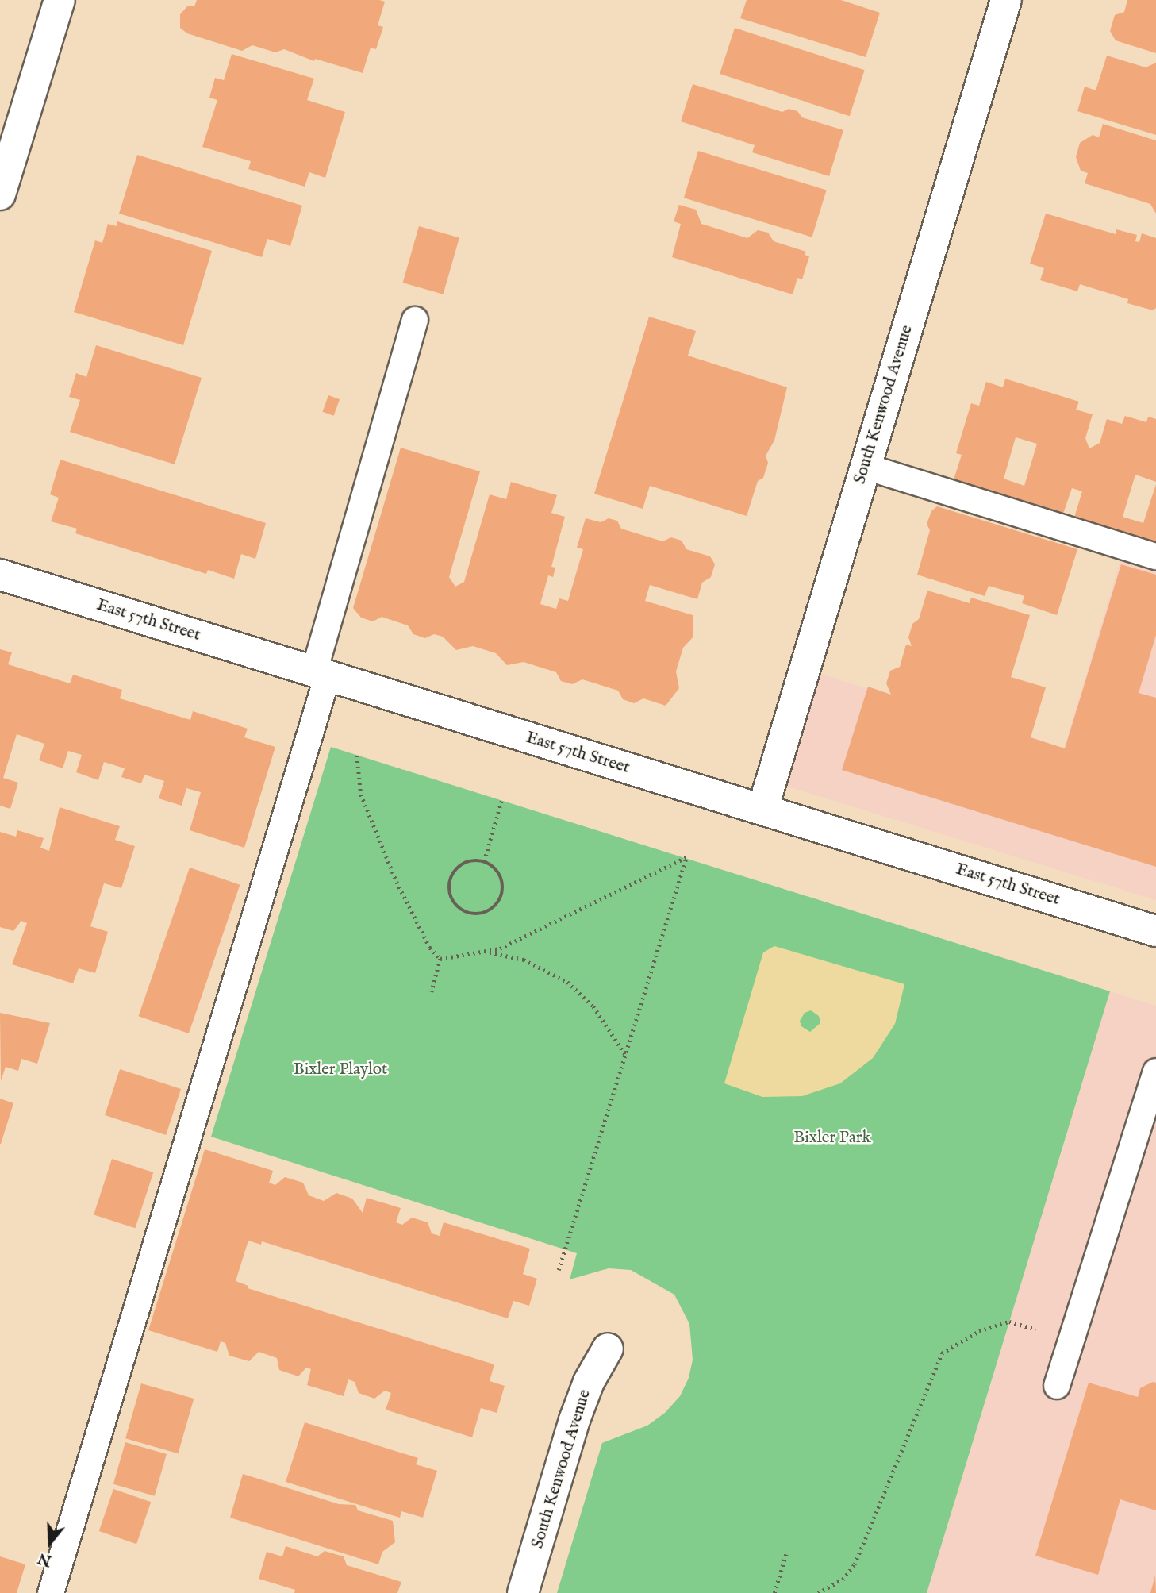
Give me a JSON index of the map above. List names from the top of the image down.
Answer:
{
  "streets": {
    "street": ["South Kenwood Avenue", "East 57th Street"]
  },
  "crossings": [
    ["South Kenwood Avenue", "East 57th Street"]
  ],
  "parks": ["Bixler Playlot", "Bixler Park"],
  "north": "bottom"
}
